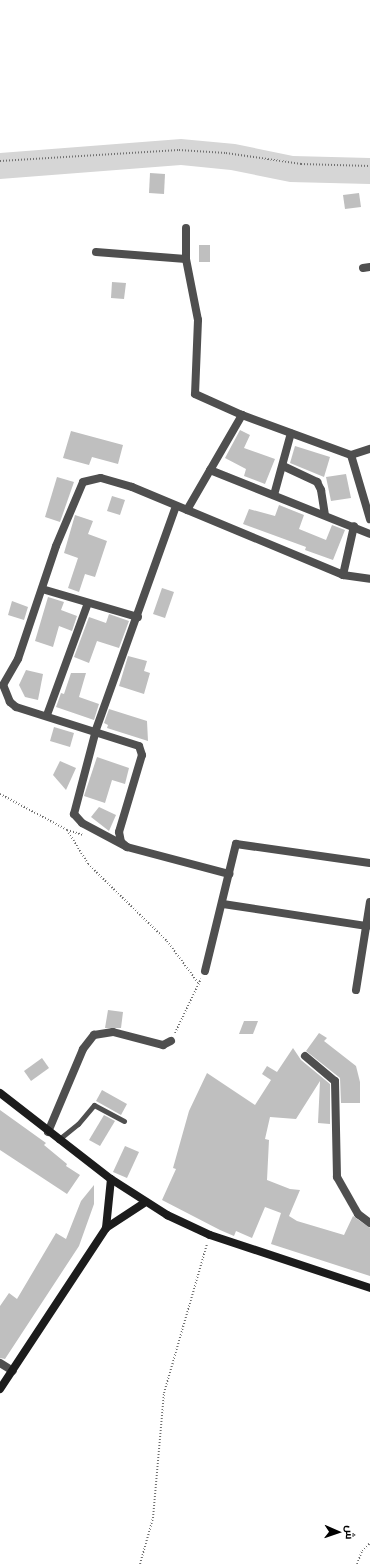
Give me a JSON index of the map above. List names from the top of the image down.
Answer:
{
  "north": "right"
}
